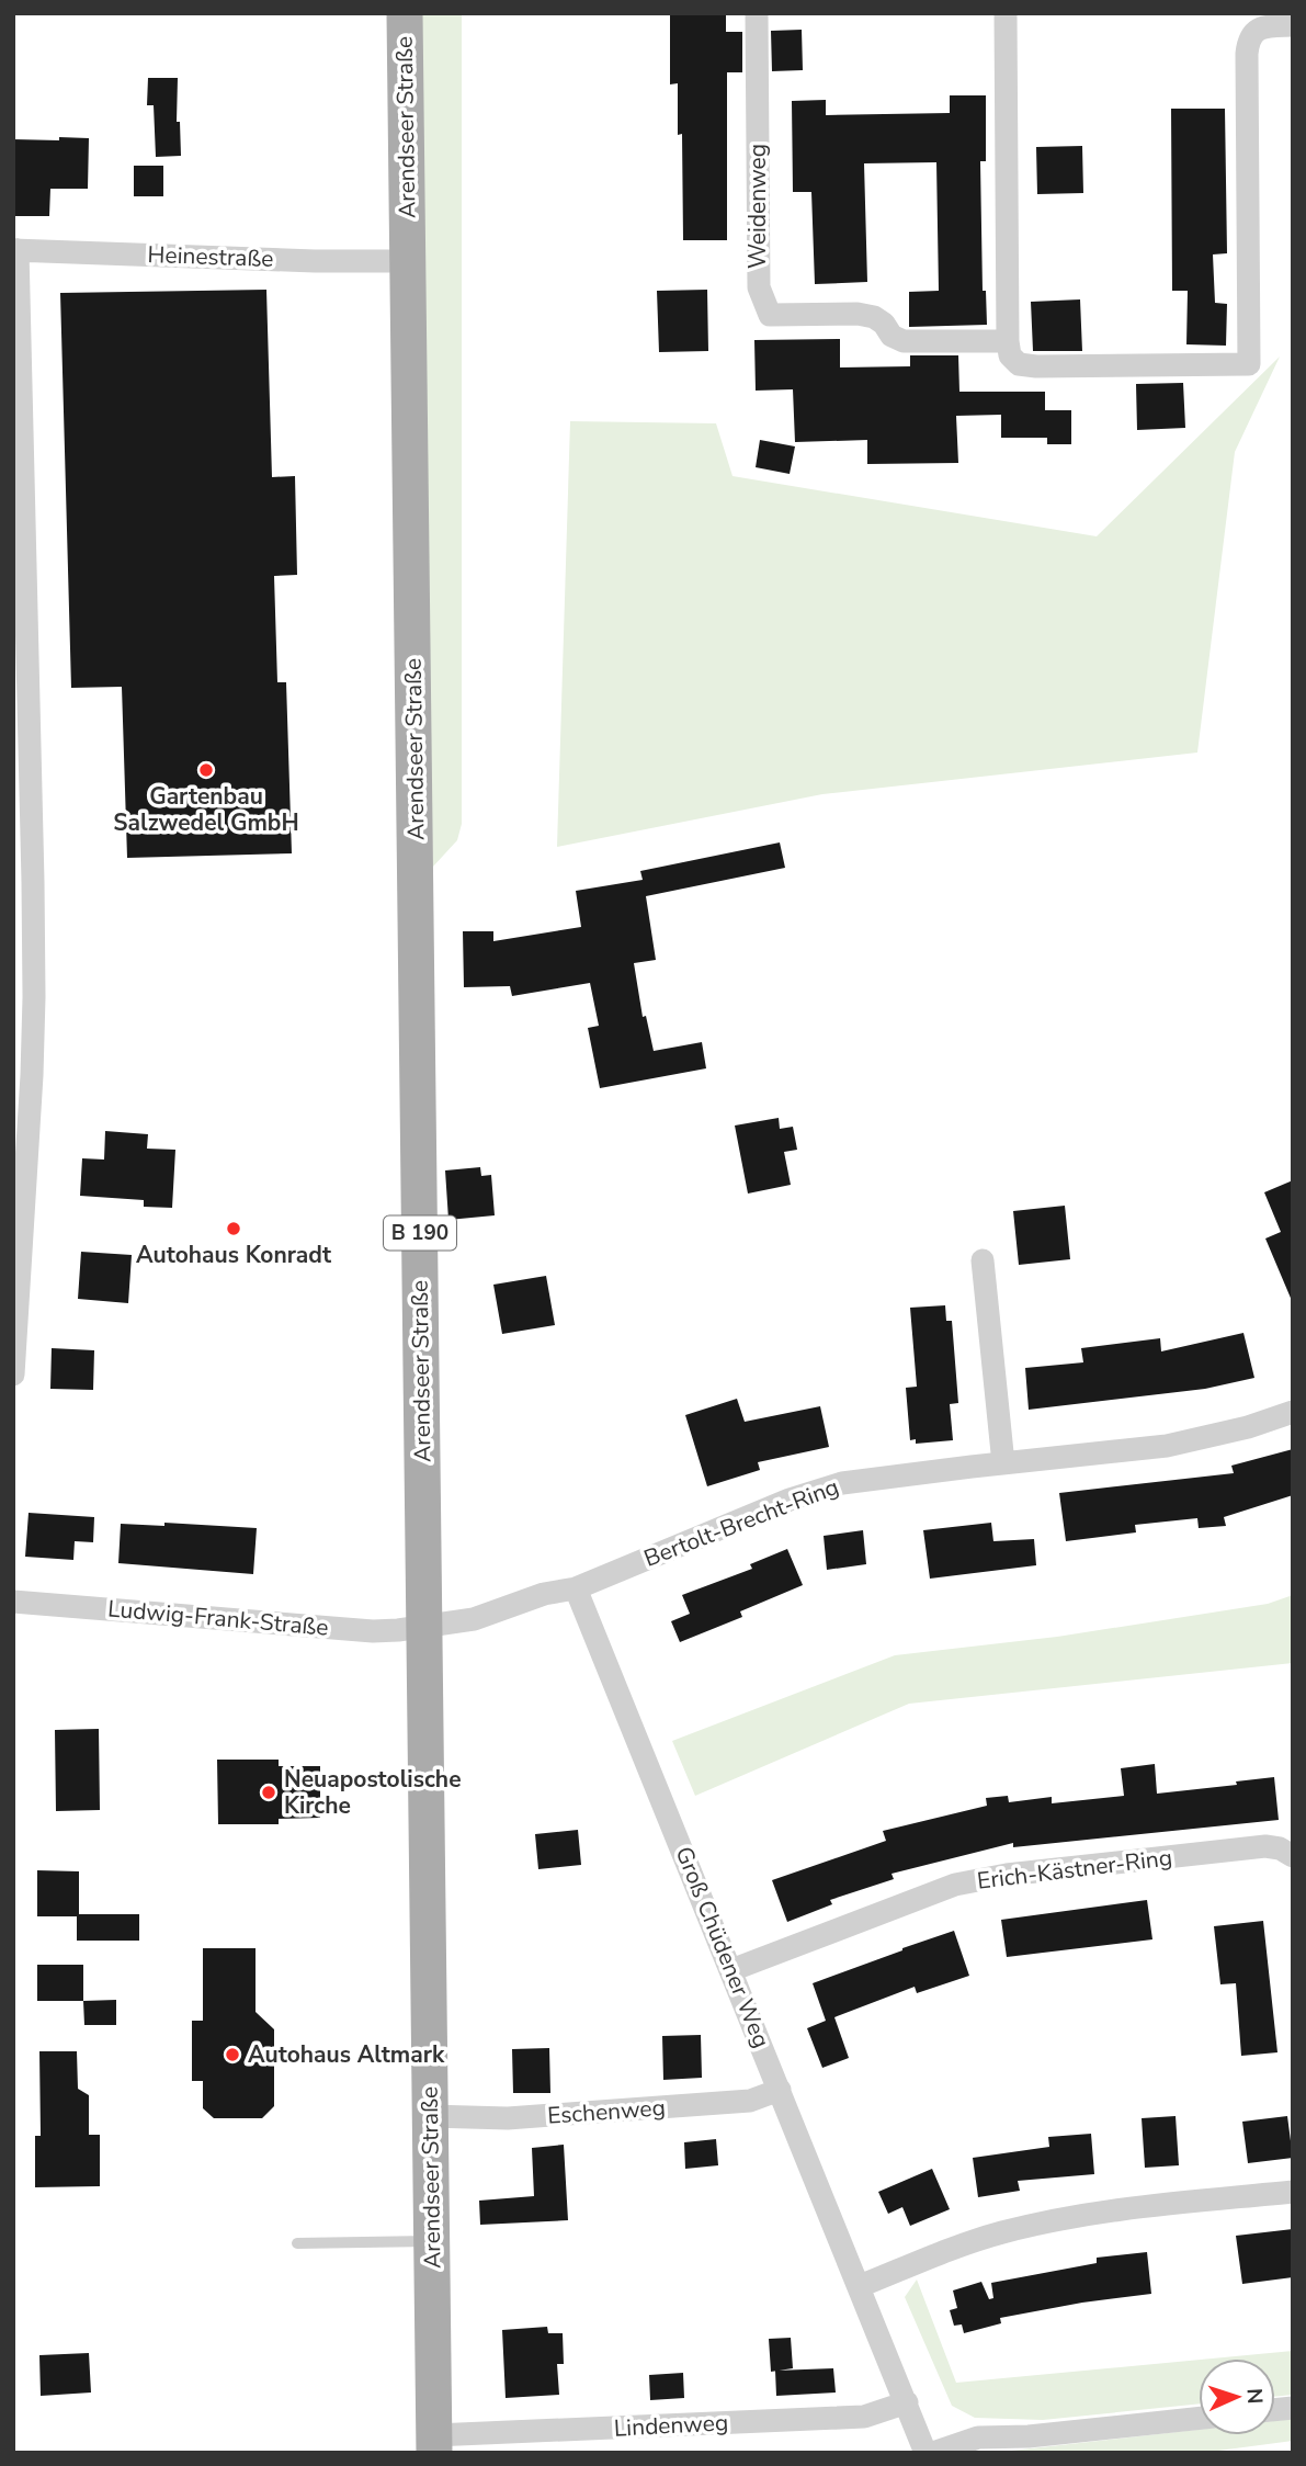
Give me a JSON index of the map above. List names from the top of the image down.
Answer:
{
  "streets": {
    "main road": ["Arendseer Straße", "B 190"],
    "street": [
      "Weidenweg",
      "Heinestraße",
      "Bertolt-Brecht-Ring",
      "Ludwig-Frank-Straße",
      "Erich-Kästner-Ring",
      "Groß Chüdener Weg",
      "Eschenweg",
      "Lindenweg"
    ]
  },
  "crossings": [
    ["Arendseer Straße", "Heinestraße"],
    ["Arendseer Straße", "Ludwig-Frank-Straße"],
    ["Arendseer Straße", "Eschenweg"],
    ["Arendseer Straße", "Lindenweg"],
    ["Bertolt-Brecht-Ring", "Groß Chüdener Weg"],
    ["Erich-Kästner-Ring", "Groß Chüdener Weg"],
    ["Groß Chüdener Weg", "Eschenweg"],
    ["Groß Chüdener Weg", "Lindenweg"]
  ],
  "places": [
    "Gartenbau Salzwedel GmbH",
    "Autohaus Konradt",
    "Neuapostolische Kirche",
    "Autohaus Altmark"
  ],
  "north": "right"
}
